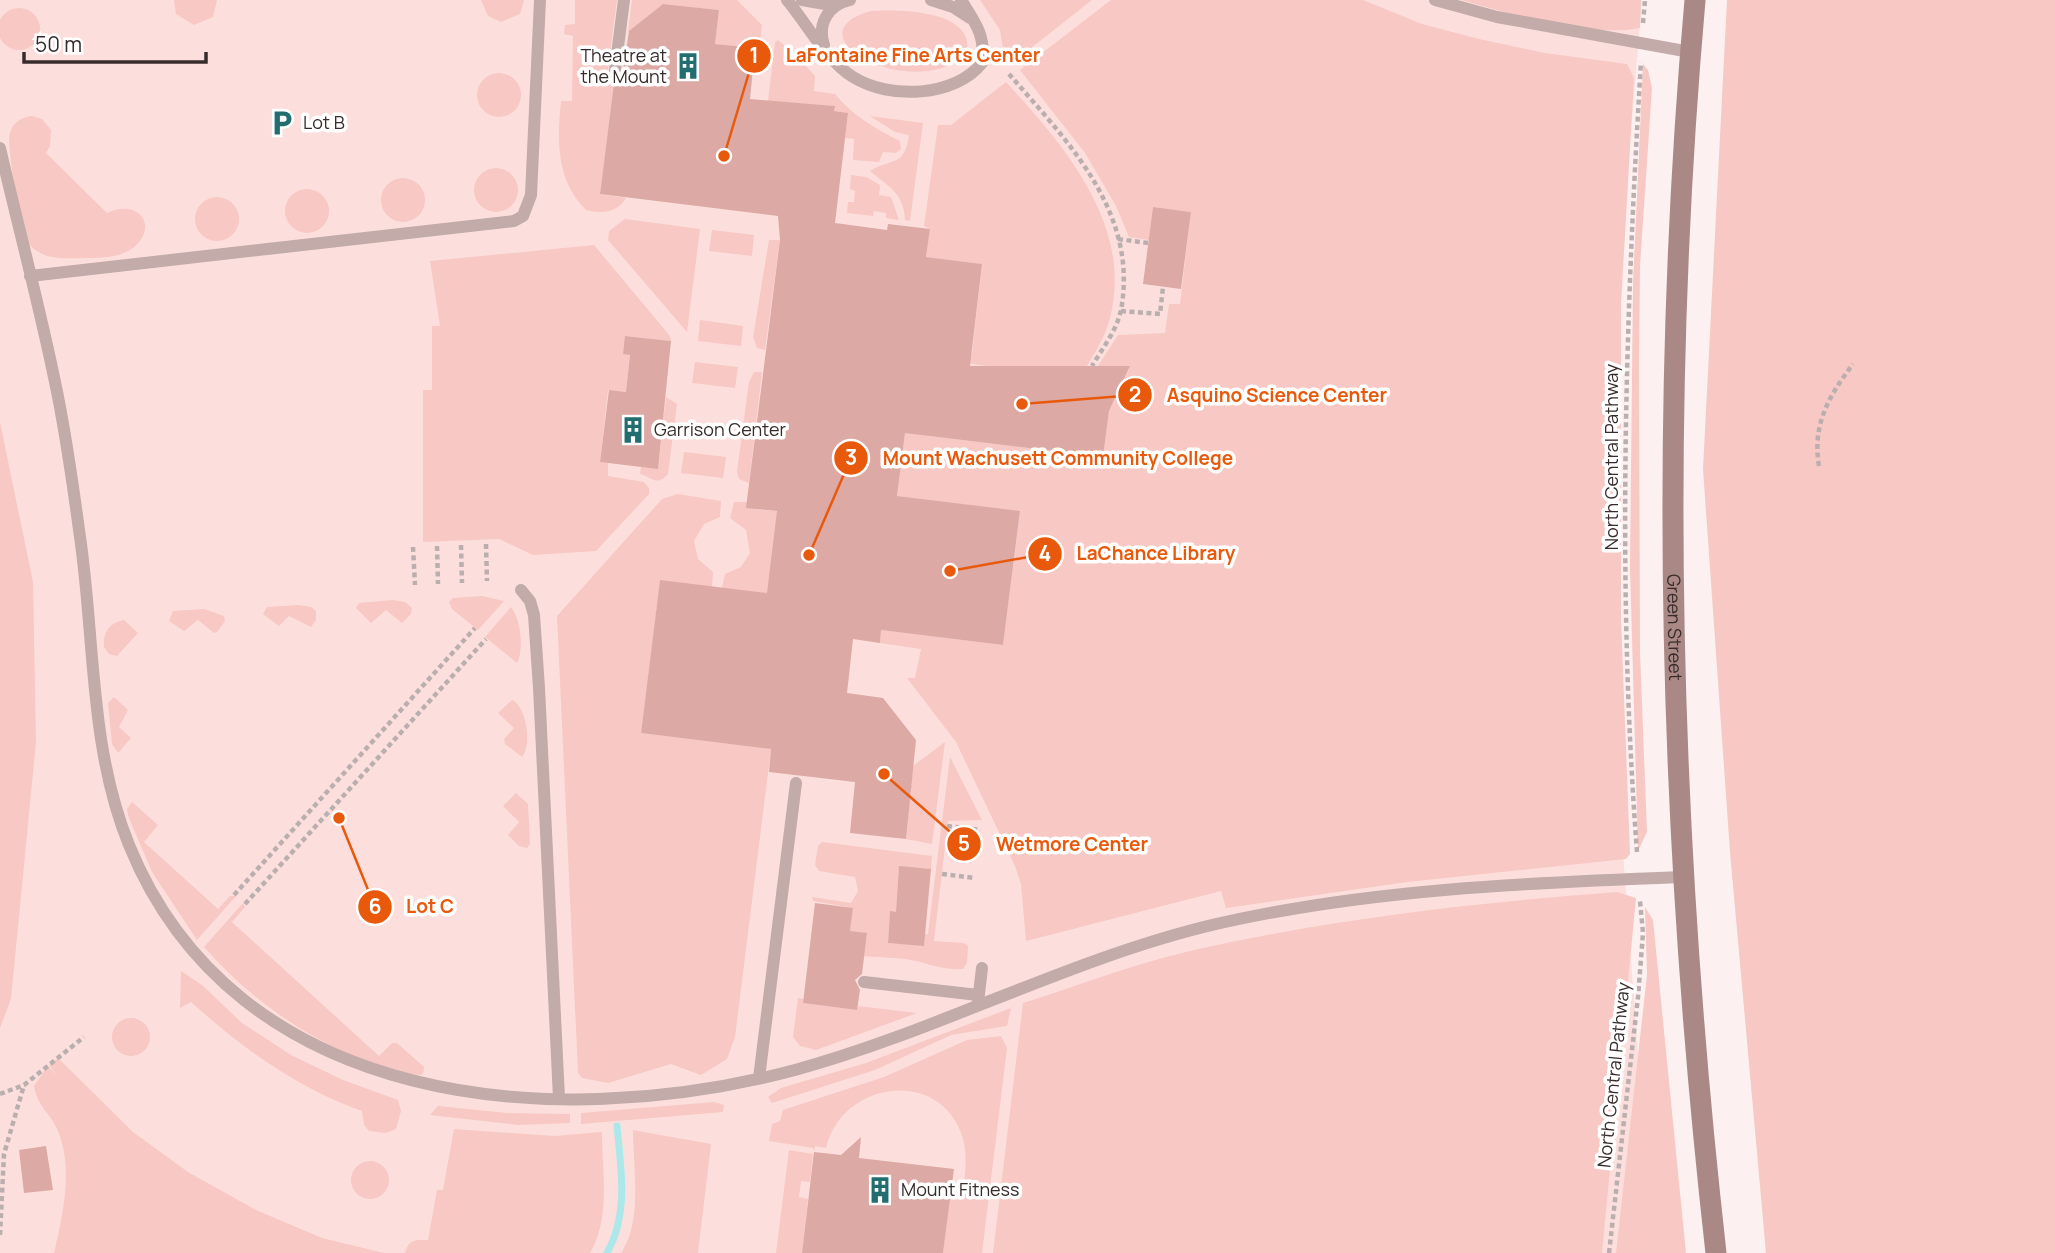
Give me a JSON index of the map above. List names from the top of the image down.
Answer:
{
  "streets": {
    "street": ["Green Street"],
    "path": ["North Central Pathway"]
  },
  "places": {
    "building": ["Theatre at the Mount", "Garrison Center", "Mount Fitness"],
    "parking": ["Lot B"],
    "other": [
      "LaFontaine Fine Arts Center",
      "Asquino Science Center",
      "Mount Wachusett Community College",
      "LaChance Library",
      "Wetmore Center",
      "Lot C"
    ]
  },
  "scale_bar": "50 m"
}
